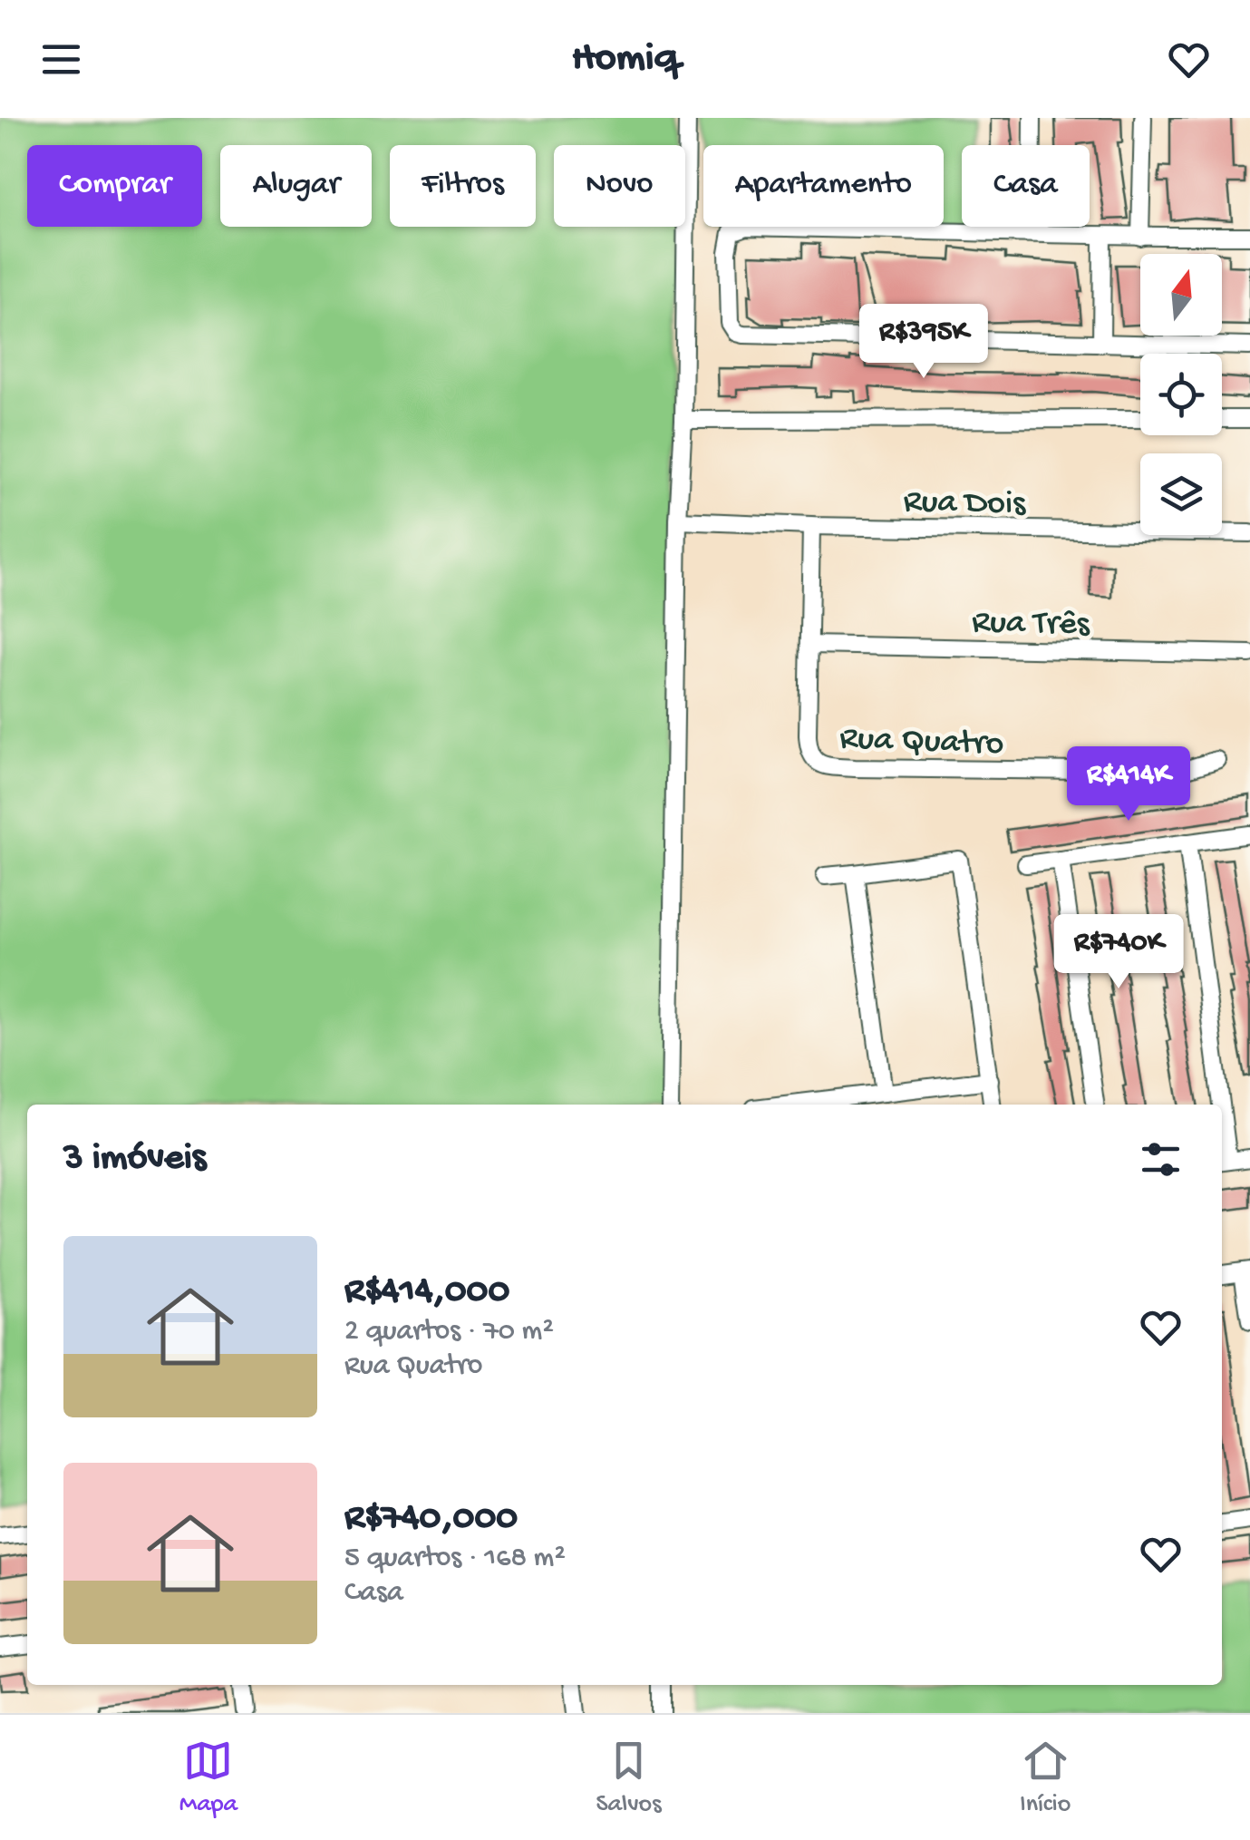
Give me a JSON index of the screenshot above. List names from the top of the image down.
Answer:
{
  "streets": {
    "street": ["Rua Dois", "Rua Três", "Rua Quatro"]
  },
  "crossings": [
    ["Rua Três", "Rua Quatro"]
  ],
  "north": "top",
  "page": {
    "header": "Homiq",
    "chip": [
      "Comprar",
      "Alugar",
      "Filtros",
      "Novo",
      "Apartamento",
      "Casa"
    ],
    "price": ["R$395K", "R$414K", "R$740K"],
    "heading": "3 imóveis",
    "list": [
      {
        "name": "R$414,000",
        "note": "2 quartos · 70 m² · Rua Quatro"
      },
      {
        "name": "R$740,000",
        "note": "5 quartos · 168 m² · Casa"
      }
    ],
    "tabs": ["Mapa", "Salvos", "Início"]
  }
}
